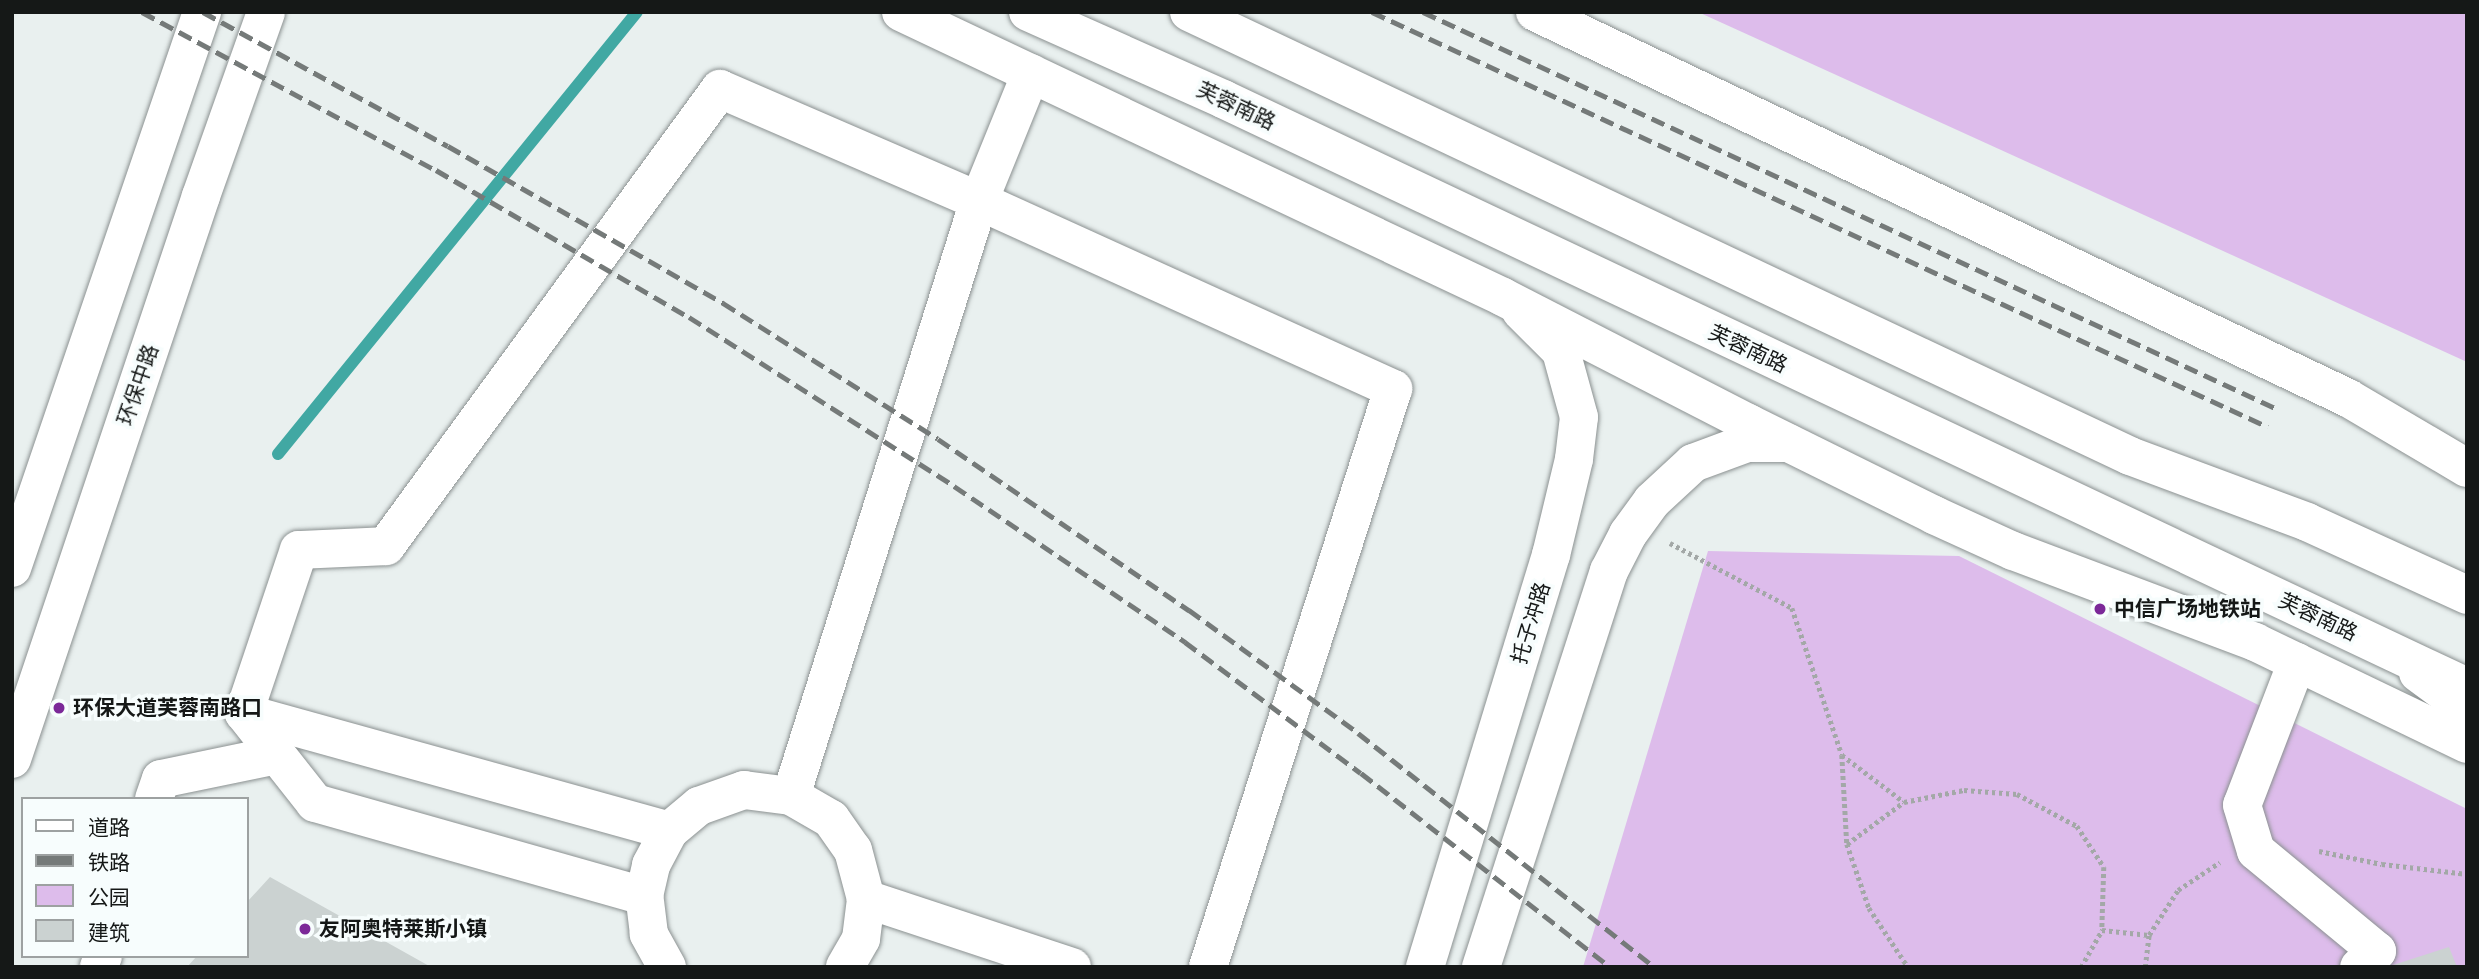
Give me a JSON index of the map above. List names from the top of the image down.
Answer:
{
  "streets": {
    "main road": ["芙蓉南路", "环保中路", "托子冲路"]
  },
  "places": ["中信广场地铁站", "环保大道芙蓉南路口", "友阿奥特莱斯小镇"],
  "legend": [
    "道路",
    "铁路",
    "公园",
    "建筑"
  ]
}
